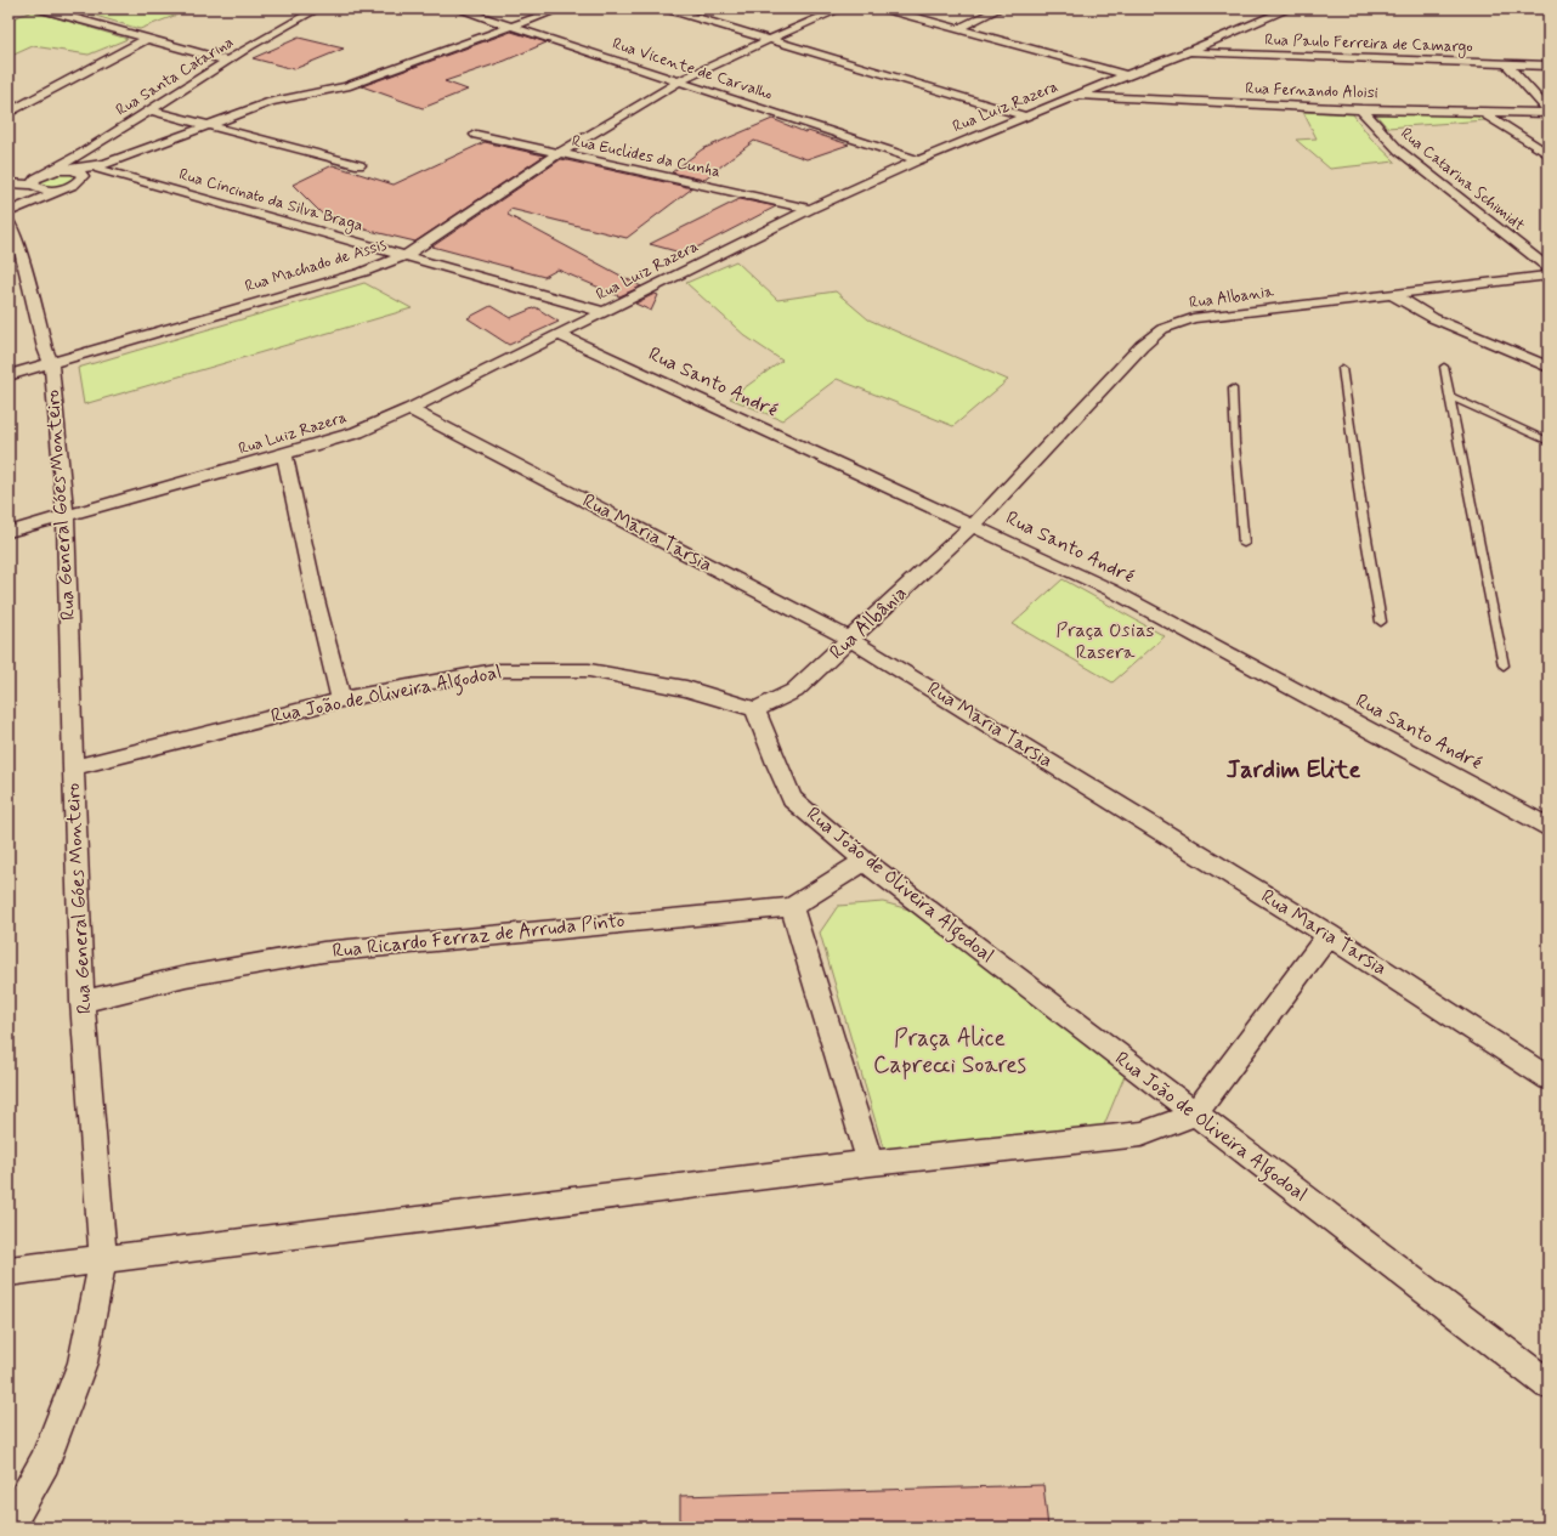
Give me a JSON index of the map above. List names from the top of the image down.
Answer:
{
  "streets": {
    "street": [
      "Rua Paulo Ferreira de Camargo",
      "Rua Vicente de Carvalho",
      "Rua Santa Catarina",
      "Rua Fernando Aloisi",
      "Rua Luiz Razera",
      "Rua Euclides da Cunha",
      "Rua Catarina Schimidt",
      "Rua Cincinato da Silva Braga",
      "Rua Machado de Assis",
      "Rua Albania",
      "Rua Santo André",
      "Rua General Góes Monteiro",
      "Rua Maria Tarsia",
      "Rua Albânia",
      "Rua João de Oliveira Algodoal",
      "Rua Ricardo Ferraz de Arruda Pinto"
    ]
  },
  "crossings": [
    ["Rua Paulo Ferreira de Camargo", "Rua Luiz Razera"],
    ["Rua Vicente de Carvalho", "Rua Luiz Razera"],
    ["Rua Vicente de Carvalho", "Rua Machado de Assis"],
    ["Rua Fernando Aloisi", "Rua Luiz Razera"],
    ["Rua Fernando Aloisi", "Rua Catarina Schimidt"],
    ["Rua Luiz Razera", "Rua Euclides da Cunha"],
    ["Rua Luiz Razera", "Rua Cincinato da Silva Braga"],
    ["Rua Luiz Razera", "Rua Santo André"],
    ["Rua Luiz Razera", "Rua General Góes Monteiro"],
    ["Rua Luiz Razera", "Rua Maria Tarsia"],
    ["Rua Euclides da Cunha", "Rua Machado de Assis"],
    ["Rua Cincinato da Silva Braga", "Rua Machado de Assis"],
    ["Rua Machado de Assis", "Rua General Góes Monteiro"],
    ["Rua Albania", "Rua Santo André"],
    ["Rua Albania", "Rua Albânia"],
    ["Rua Santo André", "Rua Albânia"],
    ["Rua General Góes Monteiro", "Rua João de Oliveira Algodoal"],
    ["Rua General Góes Monteiro", "Rua Ricardo Ferraz de Arruda Pinto"],
    ["Rua Maria Tarsia", "Rua Albânia"],
    ["Rua Albânia", "Rua João de Oliveira Algodoal"],
    ["Rua João de Oliveira Algodoal", "Rua Ricardo Ferraz de Arruda Pinto"]
  ],
  "districts": ["Jardim Elite"],
  "parks": ["Praça Osias Rasera", "Praça Alice Caprecci Soares"]
}
